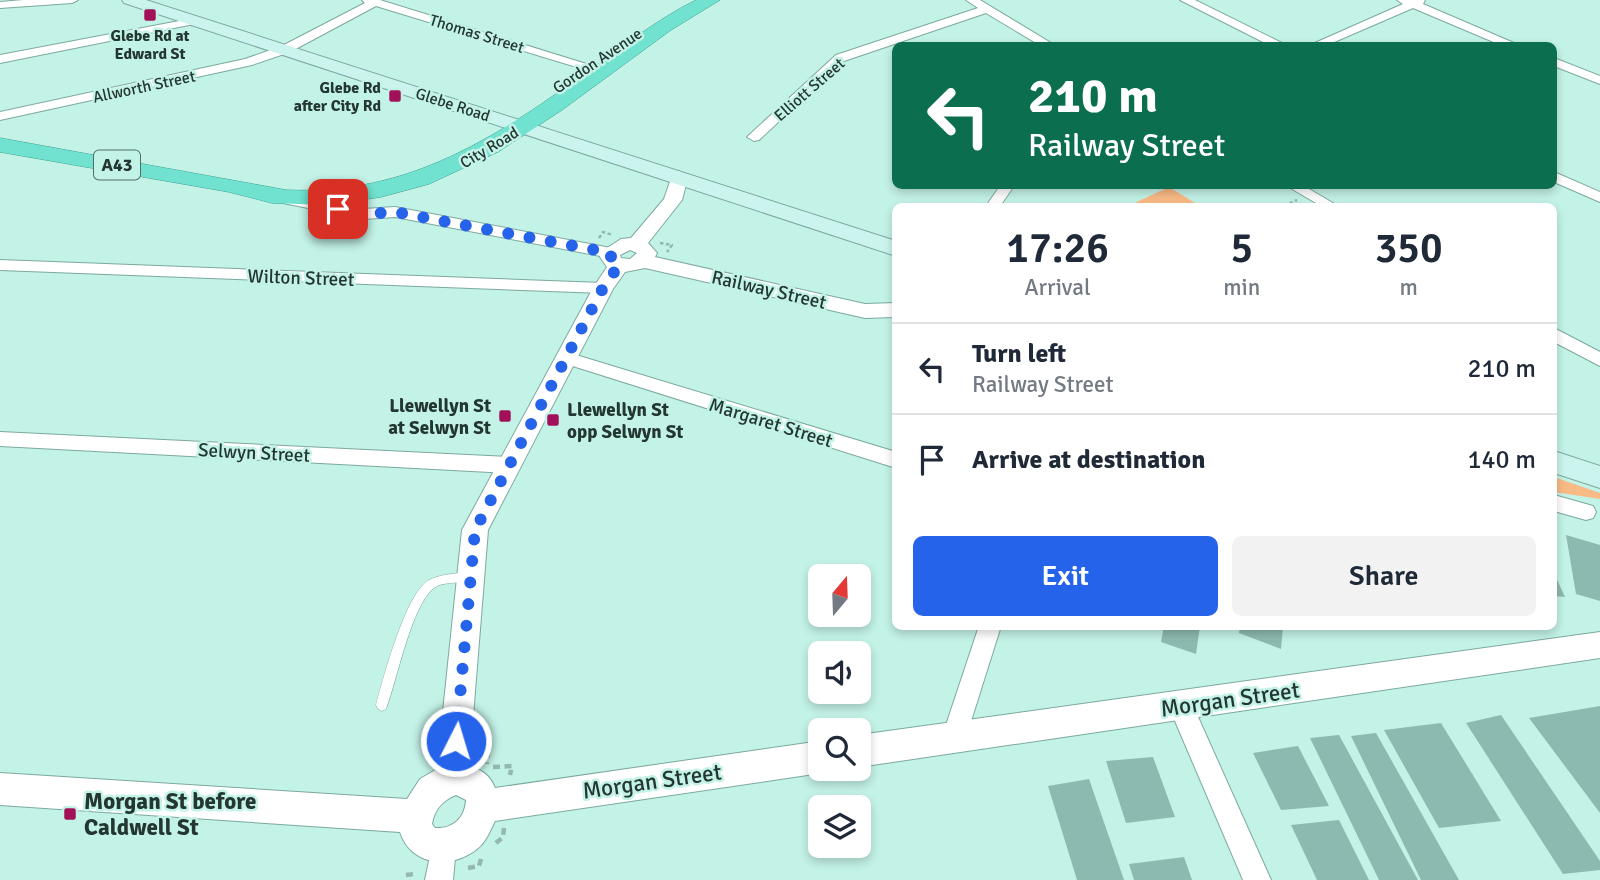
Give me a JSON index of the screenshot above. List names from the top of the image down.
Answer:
{
  "streets": {
    "highway": ["Gordon Avenue", "City Road", "A43"],
    "main road": ["Glebe Road"],
    "street": [
      "Thomas Street",
      "Allworth Street",
      "Elliott Street",
      "Wilton Street",
      "Railway Street",
      "Margaret Street",
      "Selwyn Street",
      "Morgan Street"
    ]
  },
  "crossings": [
    ["Thomas Street", "Gordon Avenue"],
    ["Thomas Street", "Allworth Street"],
    ["Gordon Avenue", "Glebe Road"],
    ["Gordon Avenue", "City Road"],
    ["Allworth Street", "Glebe Road"],
    ["Glebe Road", "City Road"]
  ],
  "places": {
    "transit": [
      "Glebe Rd at Edward St",
      "Glebe Rd after City Rd",
      "Llewellyn St at Selwyn St",
      "Llewellyn St opp Selwyn St",
      "Morgan St before Caldwell St"
    ]
  },
  "north": "top",
  "page": {
    "turn": ["210 m", "Railway Street"],
    "eta": [
      "17:26",
      "Arrival",
      "5",
      "min",
      "350",
      "m"
    ],
    "list": [
      {
        "name": "Turn left",
        "note": "Railway Street",
        "value": "210 m"
      },
      {
        "name": "Arrive at destination",
        "value": "140 m"
      }
    ],
    "buttons": ["Exit", "Share"]
  }
}
